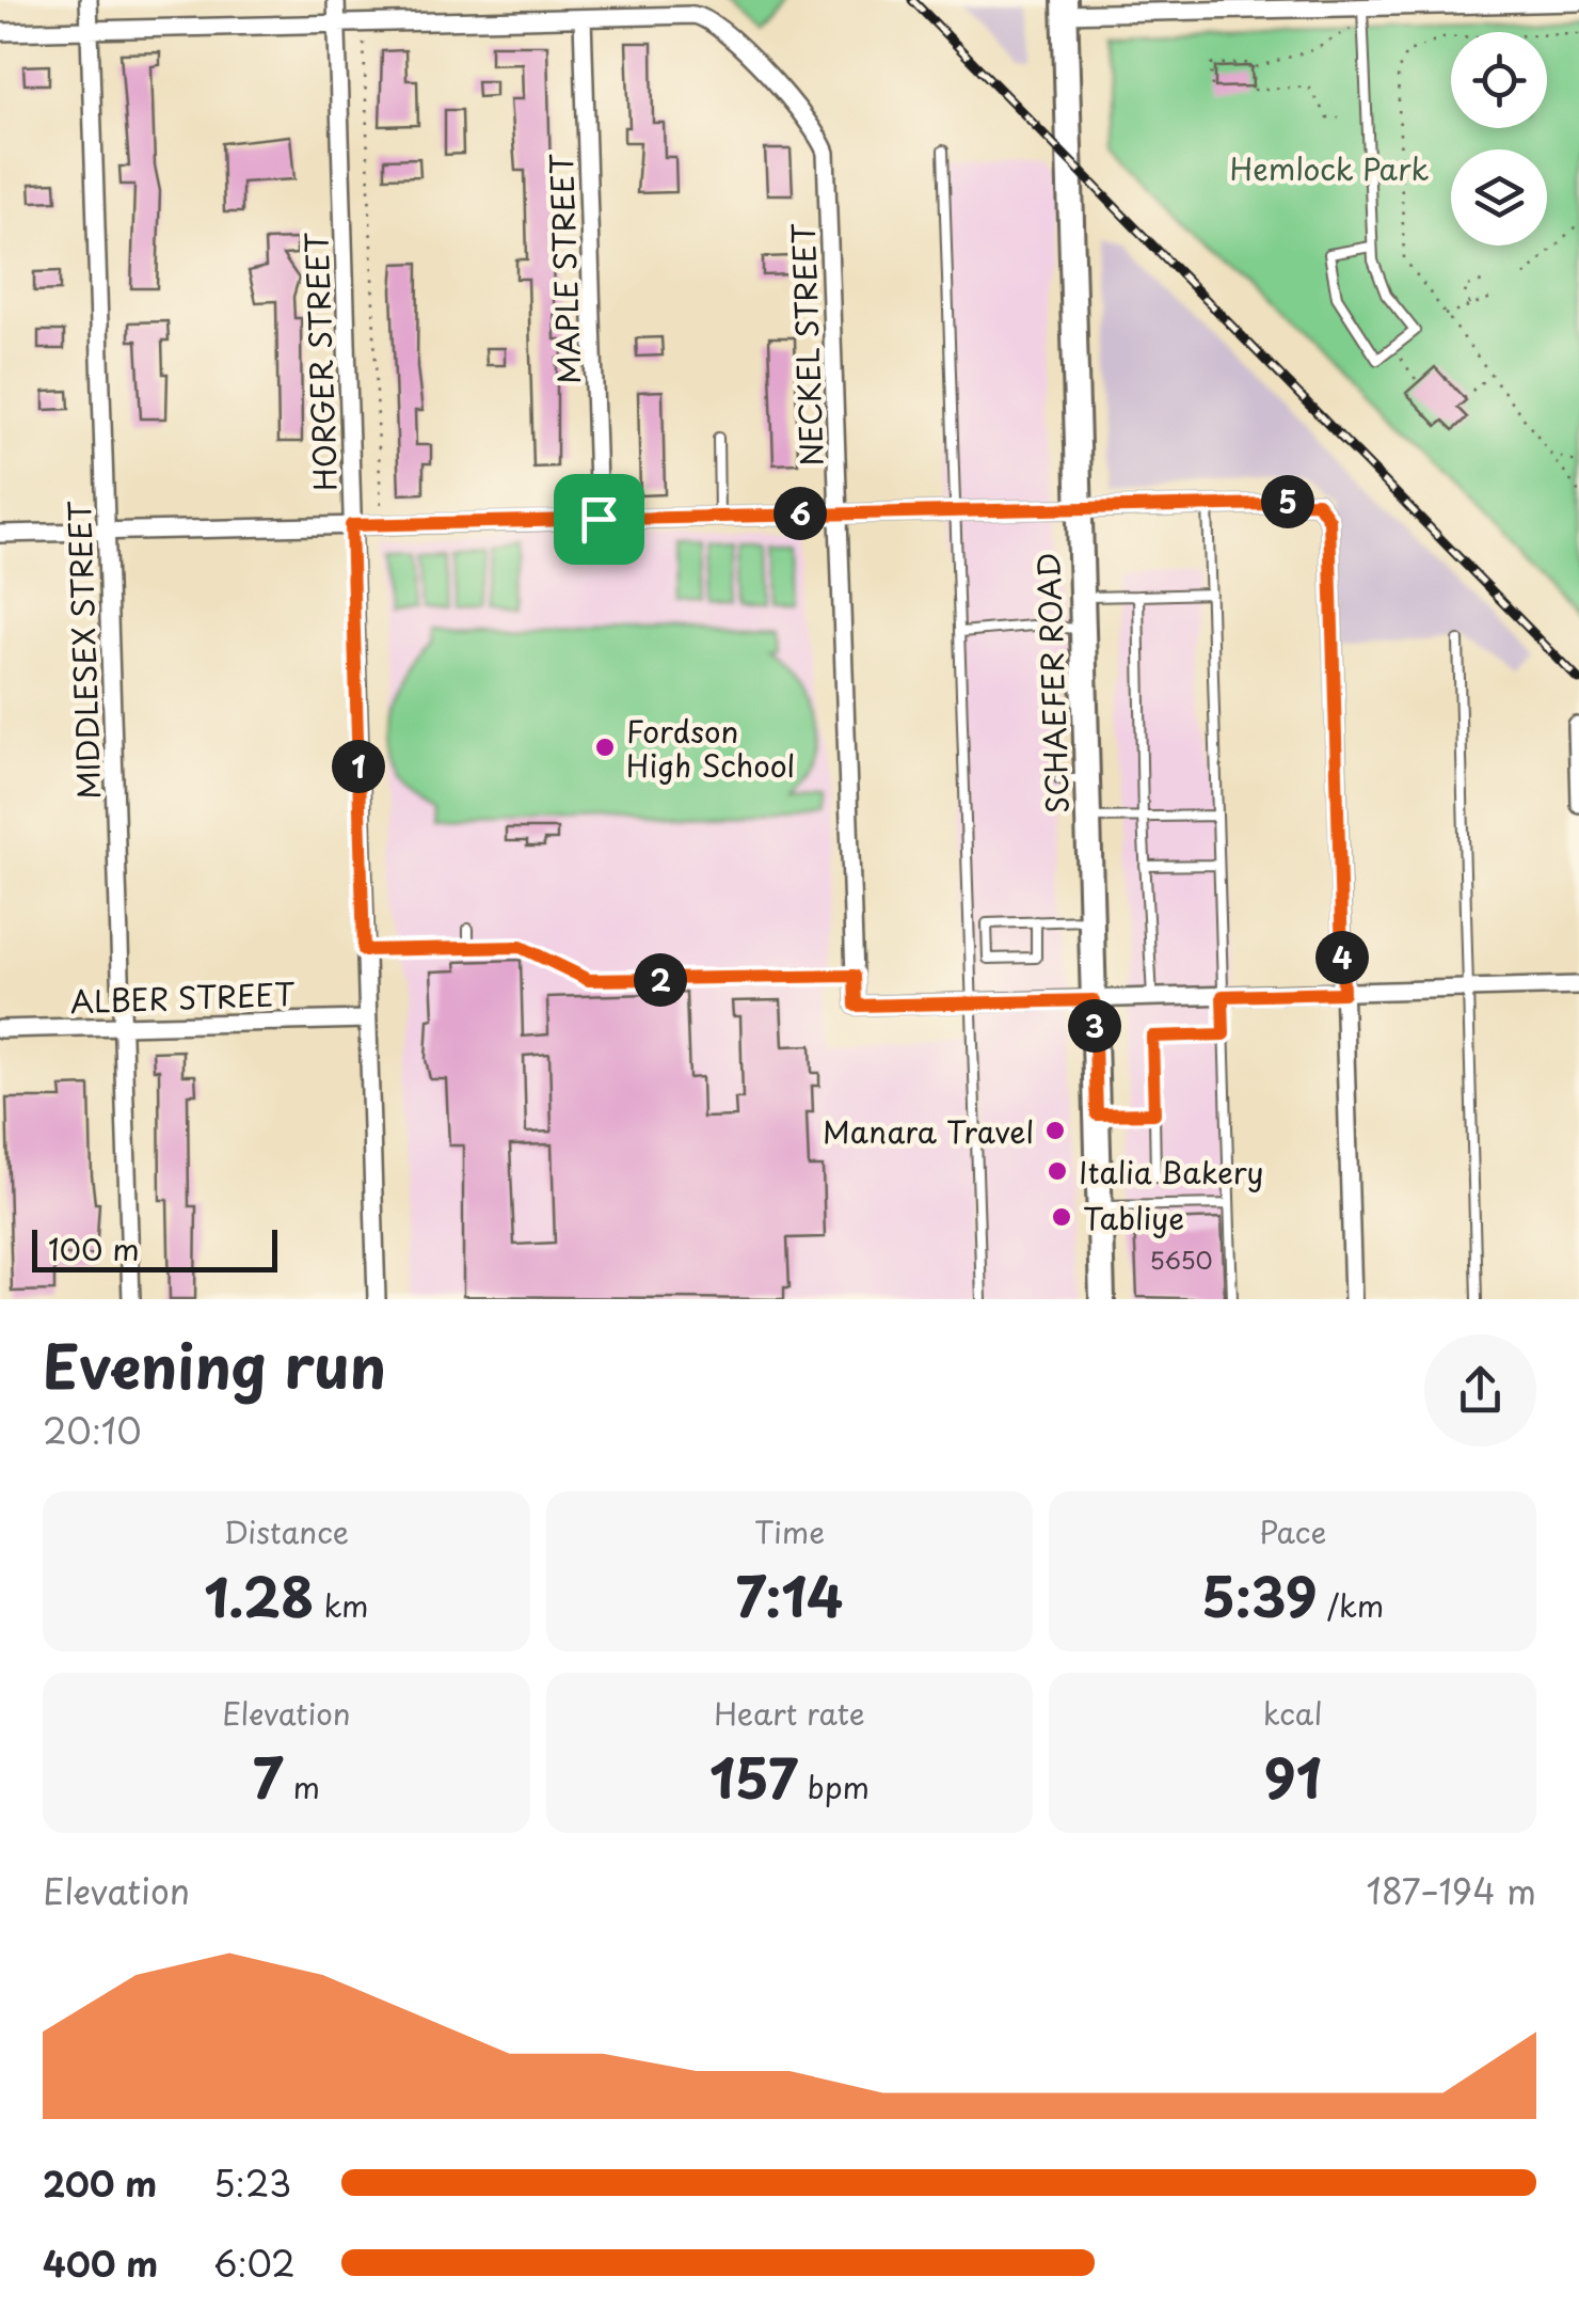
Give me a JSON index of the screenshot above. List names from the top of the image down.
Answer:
{
  "streets": {
    "main road": ["SCHAEFER ROAD"],
    "street": [
      "MAPLE STREET",
      "NECKEL STREET",
      "HORGER STREET",
      "MIDDLESEX STREET",
      "ALBER STREET"
    ]
  },
  "crossings": [
    ["MAPLE STREET", "NECKEL STREET"],
    ["NECKEL STREET", "HORGER STREET"],
    ["NECKEL STREET", "MIDDLESEX STREET"],
    ["HORGER STREET", "ALBER STREET"],
    ["MIDDLESEX STREET", "ALBER STREET"]
  ],
  "parks": ["Hemlock Park"],
  "places": [
    "Fordson High School",
    "Manara Travel",
    "Italia Bakery",
    "Tabliye"
  ],
  "house_numbers": ["5650"],
  "scale_bar": "100 m",
  "page": {
    "pins": [
      "5",
      "6",
      "1",
      "4",
      "2",
      "3"
    ],
    "scale": "100 m",
    "heading": ["Evening run", "20:10"],
    "stats": [
      ["Distance", "1.28 km"],
      ["Time", "7:14"],
      ["Pace", "5:39 /km"],
      ["Elevation", "7 m"],
      ["Heart rate", "157 bpm"],
      ["kcal", "91"]
    ],
    "chart": ["Elevation", "187–194 m"],
    "list": [
      {
        "name": "200 m",
        "note": "5:23"
      },
      {
        "name": "400 m",
        "note": "6:02"
      }
    ]
  }
}
